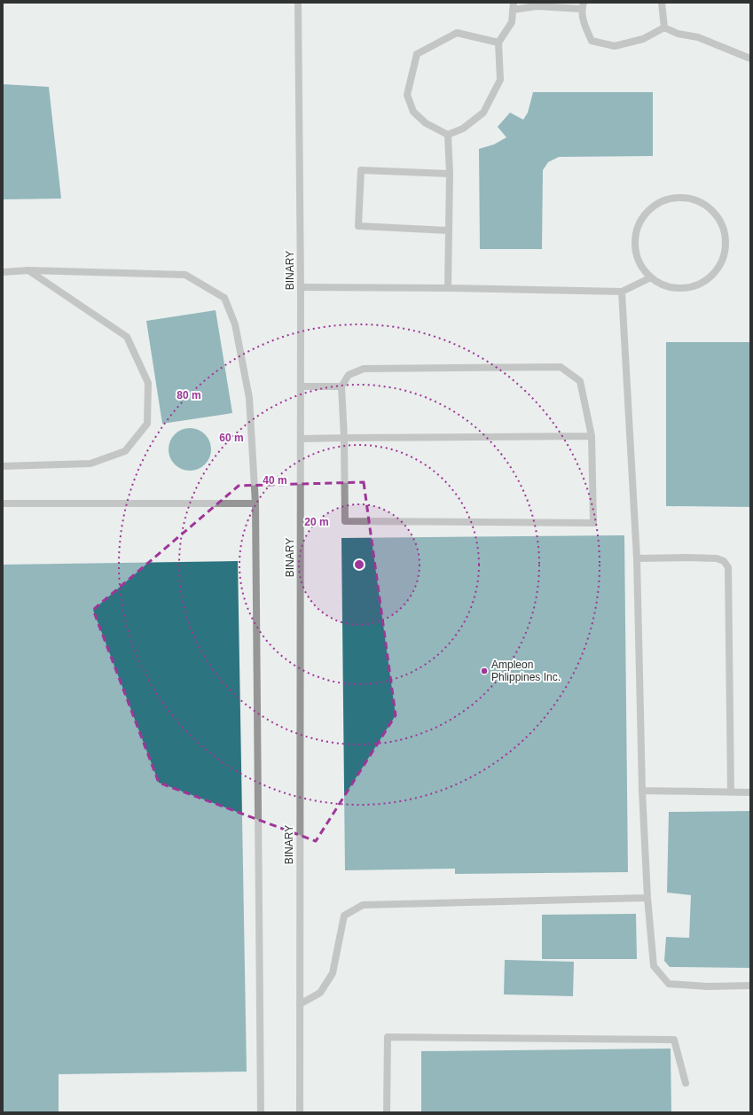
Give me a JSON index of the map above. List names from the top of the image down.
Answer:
{
  "streets": {
    "street": ["BINARY"]
  },
  "places": ["Ampleon Phlippines Inc."],
  "rings": [
    "80 m",
    "60 m",
    "40 m",
    "20 m"
  ]
}
